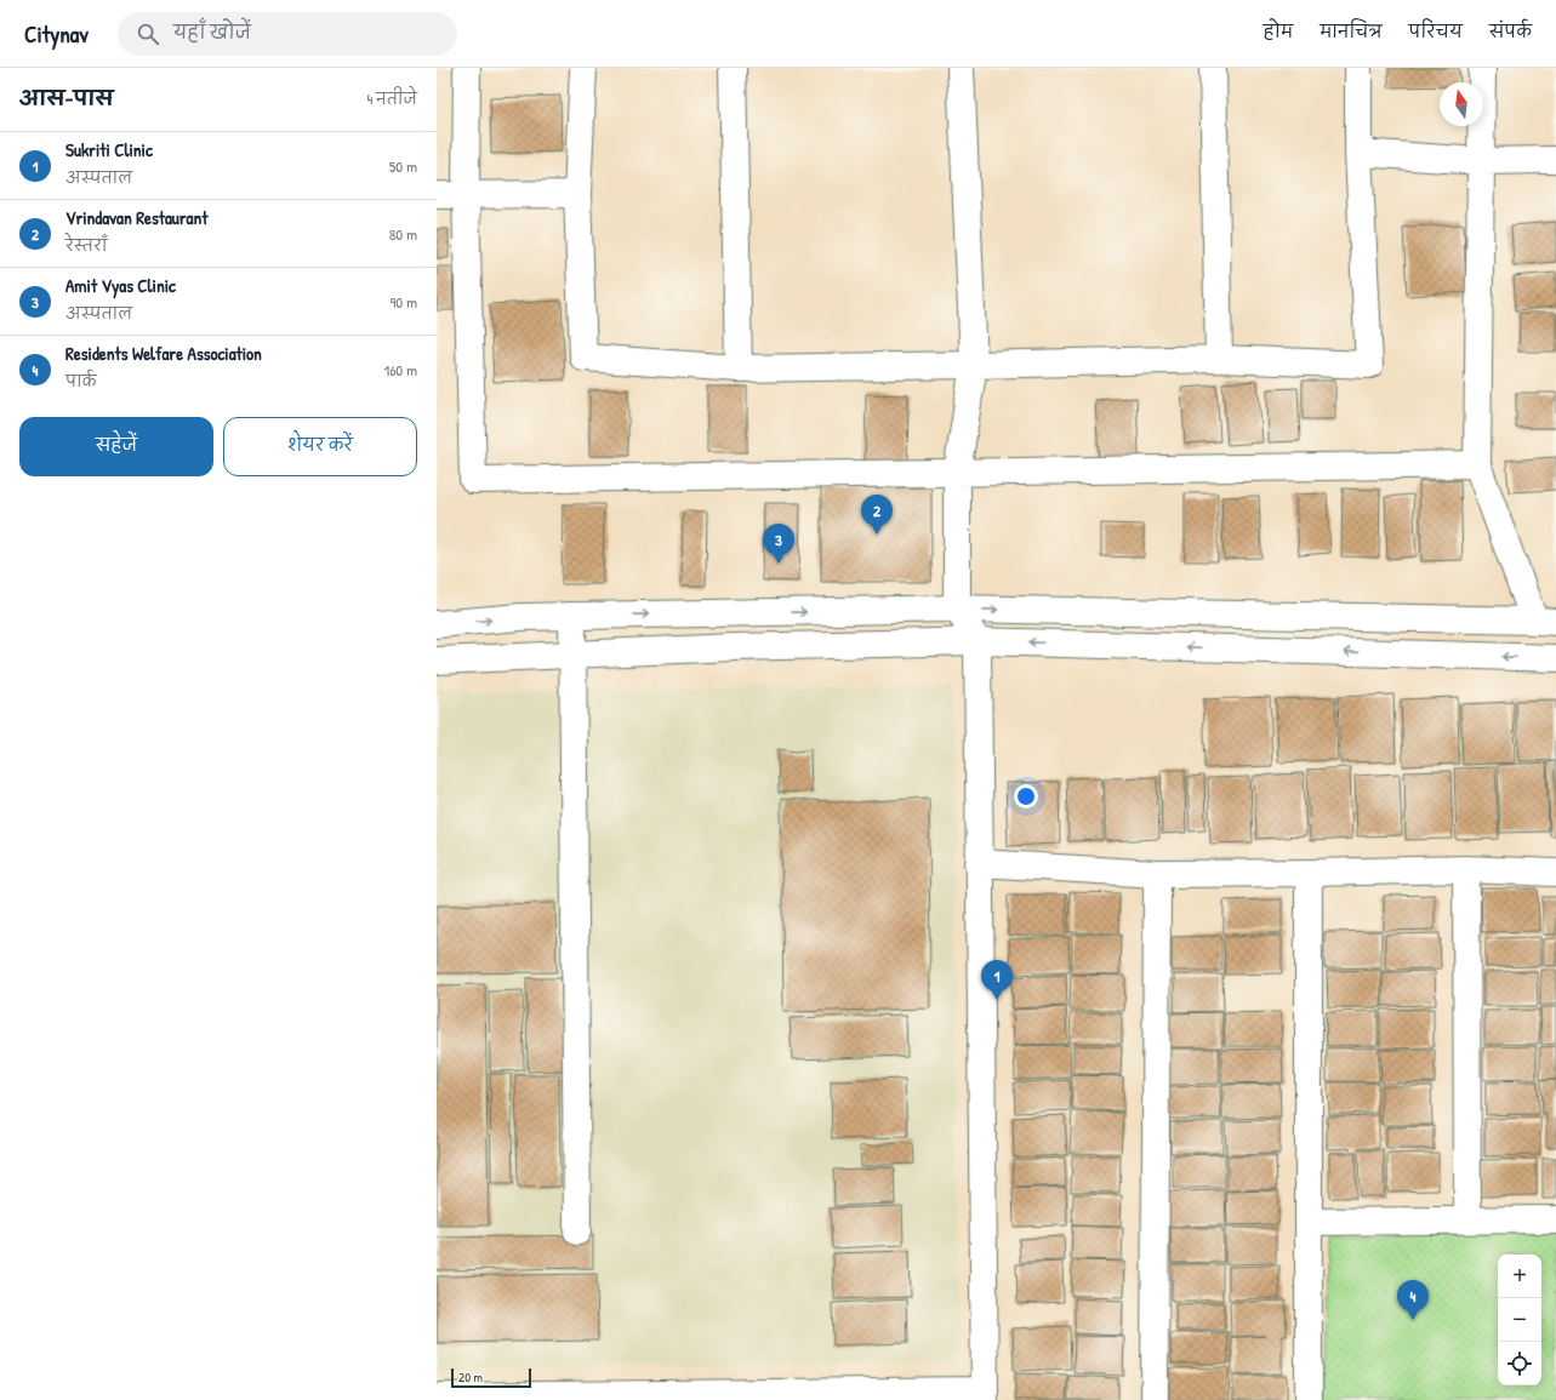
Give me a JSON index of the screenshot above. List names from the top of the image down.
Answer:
{
  "scale_bar": "20 m",
  "north": "top",
  "page": {
    "header": "Citynav",
    "search": "यहाँ खोजें",
    "nav": [
      "होम",
      "मानचित्र",
      "परिचय",
      "संपर्क"
    ],
    "heading": ["आस-पास", "4 नतीजे"],
    "list": [
      {
        "mark": "1",
        "name": "Sukriti Clinic",
        "note": "अस्पताल",
        "value": "50 m"
      },
      {
        "mark": "2",
        "name": "Vrindavan Restaurant",
        "note": "रेस्तराँ",
        "value": "80 m"
      },
      {
        "mark": "3",
        "name": "Amit Vyas Clinic",
        "note": "अस्पताल",
        "value": "90 m"
      },
      {
        "mark": "4",
        "name": "Residents Welfare Association",
        "note": "पार्क",
        "value": "160 m"
      }
    ],
    "buttons": ["सहेजें", "शेयर करें"],
    "pins": [
      "2",
      "3",
      "1",
      "4"
    ],
    "map_buttons": ["+", "−"],
    "scale": "20 m"
  }
}
